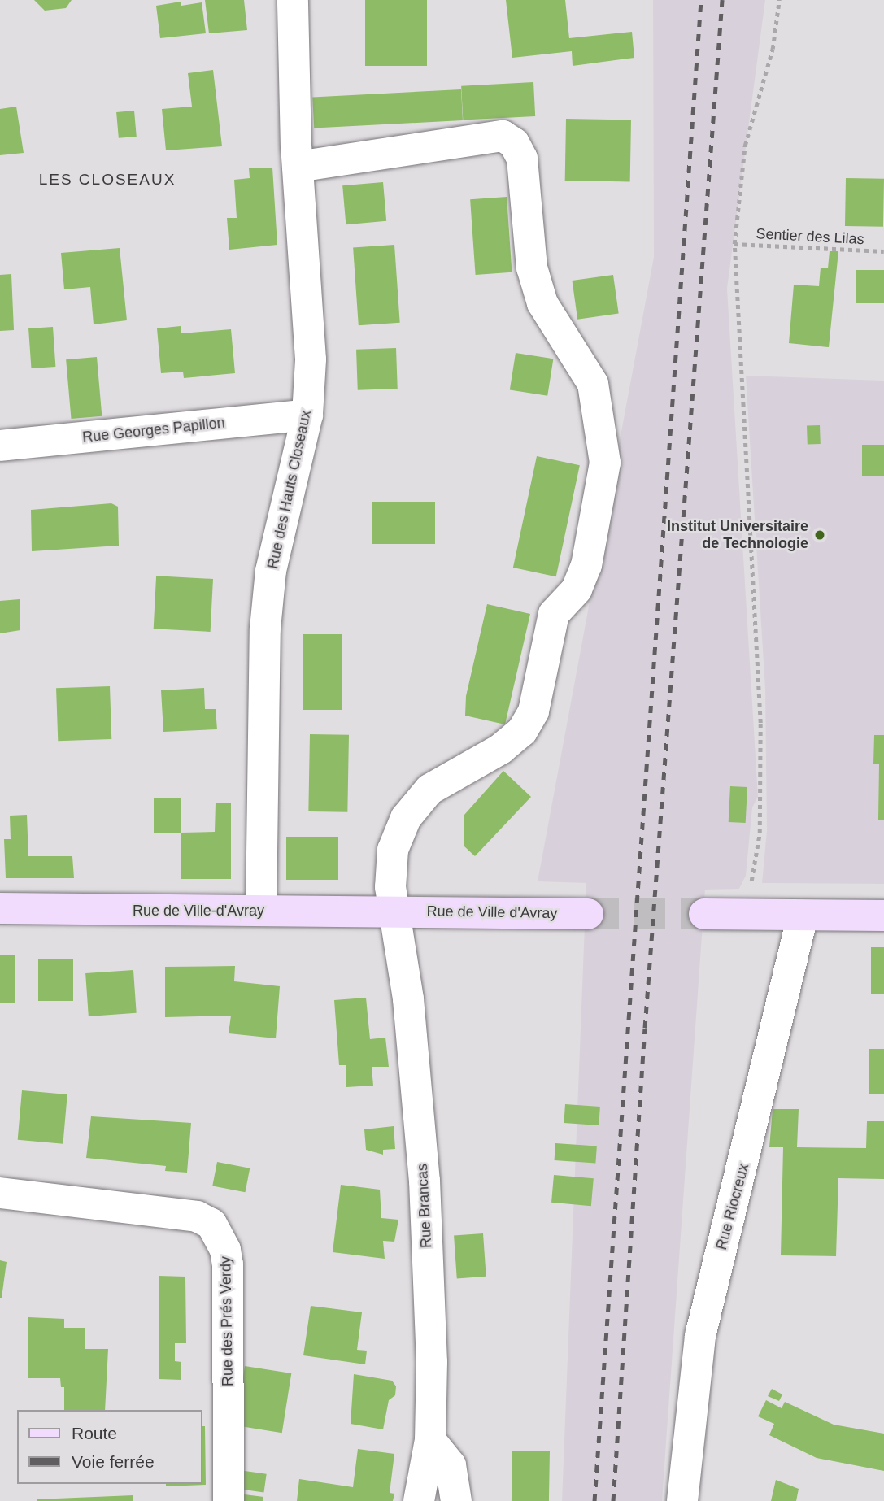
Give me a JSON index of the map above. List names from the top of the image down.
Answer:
{
  "streets": {
    "main road": ["Rue de Ville-d'Avray", "Rue de Ville d'Avray"],
    "street": [
      "Rue Georges Papillon",
      "Rue des Hauts Closeaux",
      "Rue Brancas",
      "Rue Riocreux",
      "Rue des Prés Verdy"
    ],
    "path": ["Sentier des Lilas"]
  },
  "crossings": [
    ["Rue Georges Papillon", "Rue des Hauts Closeaux"],
    ["Rue des Hauts Closeaux", "Rue de Ville-d'Avray"],
    ["Rue des Hauts Closeaux", "Rue Brancas"],
    ["Rue de Ville-d'Avray", "Rue de Ville d'Avray"],
    ["Rue de Ville-d'Avray", "Rue Brancas"],
    ["Rue de Ville d'Avray", "Rue Brancas"]
  ],
  "districts": ["LES CLOSEAUX"],
  "places": ["Institut Universitaire de Technologie"],
  "legend": ["Route", "Voie ferrée"]
}
